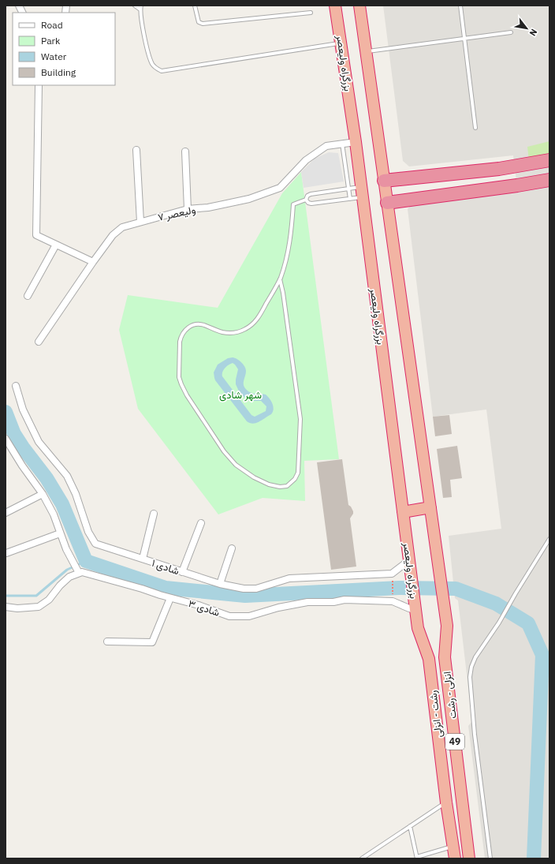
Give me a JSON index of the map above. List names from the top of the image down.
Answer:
{
  "streets": {
    "highway": [
      "بزرگراه ولیعصر",
      "انزلی - رشت",
      "رشت - انزلی",
      "49"
    ],
    "street": ["ولیعصر ۷", "شادی ۱", "شادی ۳"]
  },
  "crossings": [
    ["بزرگراه ولیعصر", "ولیعصر ۷"],
    ["بزرگراه ولیعصر", "شادی ۳"],
    ["بزرگراه ولیعصر", "رشت - انزلی"]
  ],
  "parks": ["شهر شادی"],
  "legend": [
    "Road",
    "Park",
    "Water",
    "Building"
  ],
  "north": "bottom right"
}
